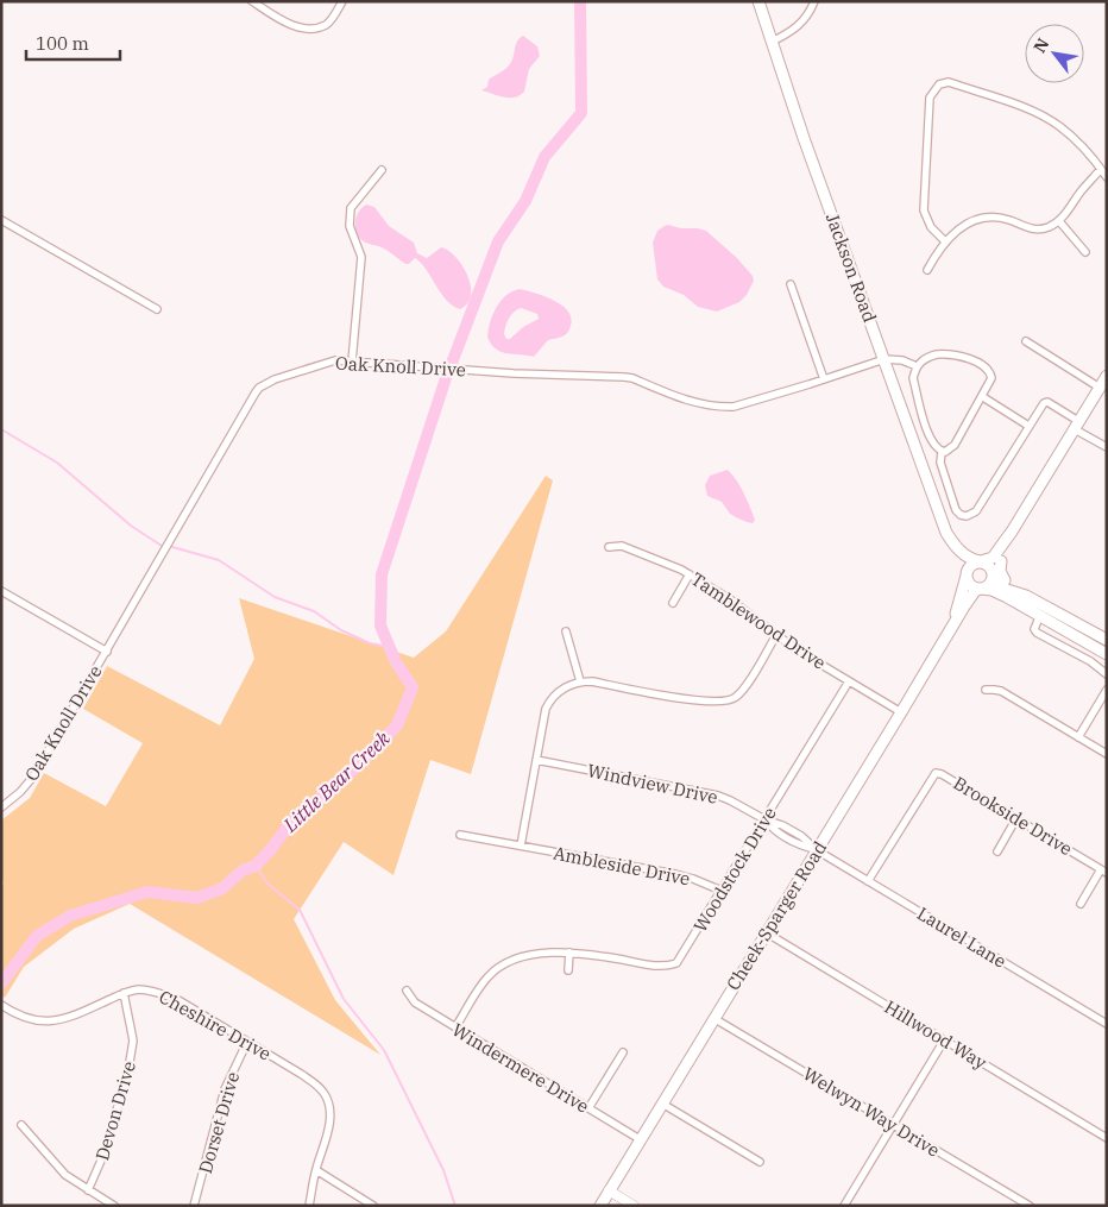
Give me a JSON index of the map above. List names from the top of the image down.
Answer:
{
  "streets": {
    "main road": ["Jackson Road", "Cheek-Sparger Road"],
    "street": [
      "Oak Knoll Drive",
      "Tamblewood Drive",
      "Windview Drive",
      "Brookside Drive",
      "Ambleside Drive",
      "Woodstock Drive",
      "Laurel Lane",
      "Cheshire Drive",
      "Hillwood Way",
      "Windermere Drive",
      "Devon Drive",
      "Welwyn Way Drive",
      "Dorset Drive"
    ]
  },
  "crossings": [
    ["Jackson Road", "Oak Knoll Drive"],
    ["Jackson Road", "Cheek-Sparger Road"],
    ["Tamblewood Drive", "Woodstock Drive"],
    ["Tamblewood Drive", "Cheek-Sparger Road"],
    ["Windview Drive", "Woodstock Drive"],
    ["Windview Drive", "Cheek-Sparger Road"],
    ["Windview Drive", "Laurel Lane"],
    ["Brookside Drive", "Laurel Lane"],
    ["Ambleside Drive", "Woodstock Drive"],
    ["Woodstock Drive", "Windermere Drive"],
    ["Cheek-Sparger Road", "Laurel Lane"],
    ["Cheek-Sparger Road", "Hillwood Way"],
    ["Cheek-Sparger Road", "Windermere Drive"],
    ["Cheek-Sparger Road", "Welwyn Way Drive"],
    ["Cheshire Drive", "Devon Drive"],
    ["Cheshire Drive", "Dorset Drive"]
  ],
  "water": ["Little Bear Creek"],
  "scale_bar": "100 m",
  "north": "top left"
}
